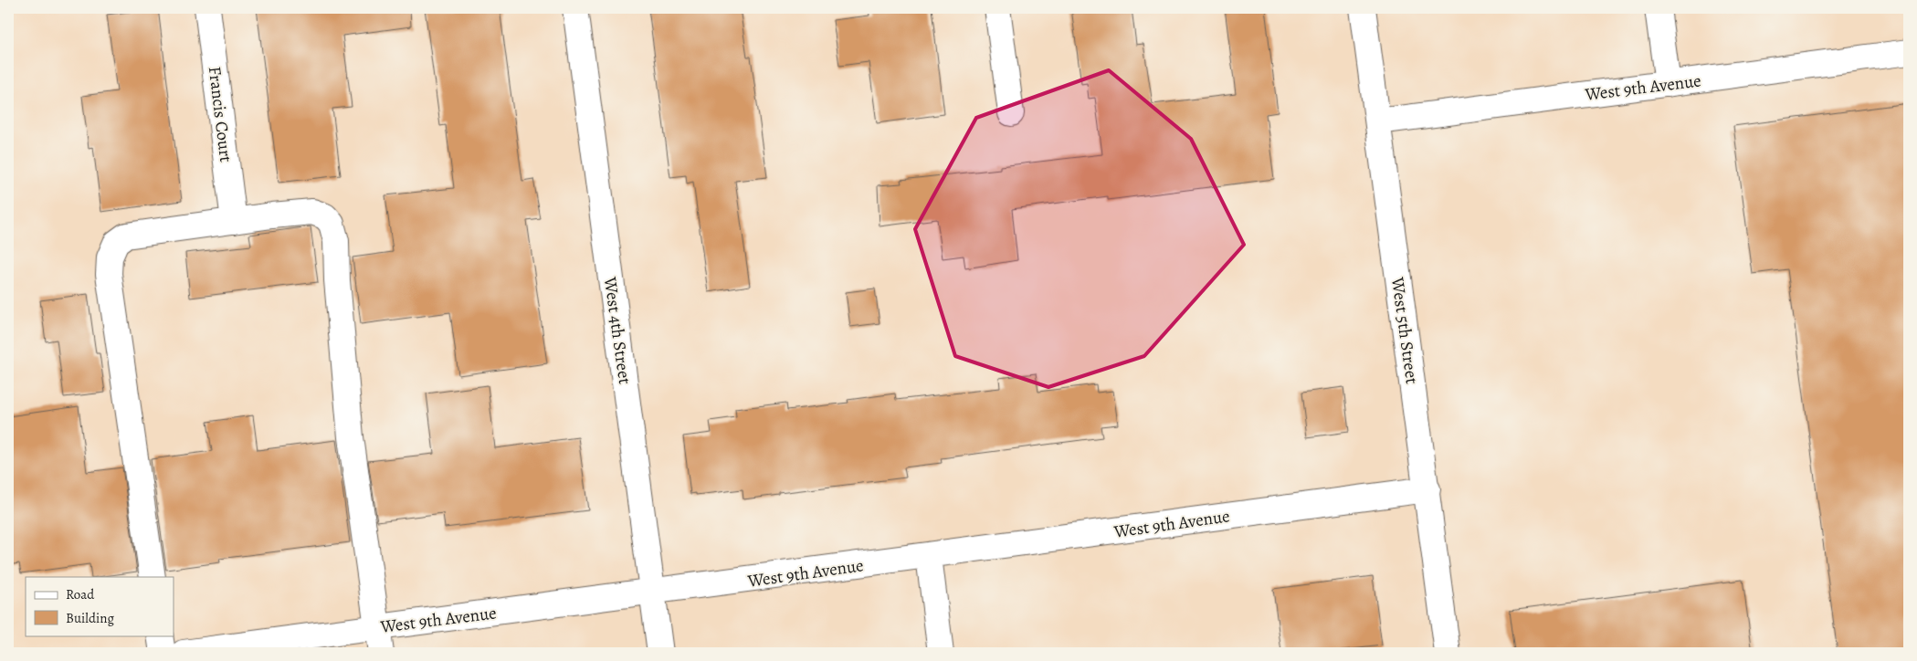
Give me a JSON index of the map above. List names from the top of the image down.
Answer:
{
  "streets": {
    "street": [
      "West 9th Avenue",
      "Francis Court",
      "West 4th Street",
      "West 5th Street"
    ]
  },
  "crossings": [
    ["West 9th Avenue", "West 4th Street"],
    ["West 9th Avenue", "West 5th Street"]
  ],
  "legend": ["Road", "Building"]
}
